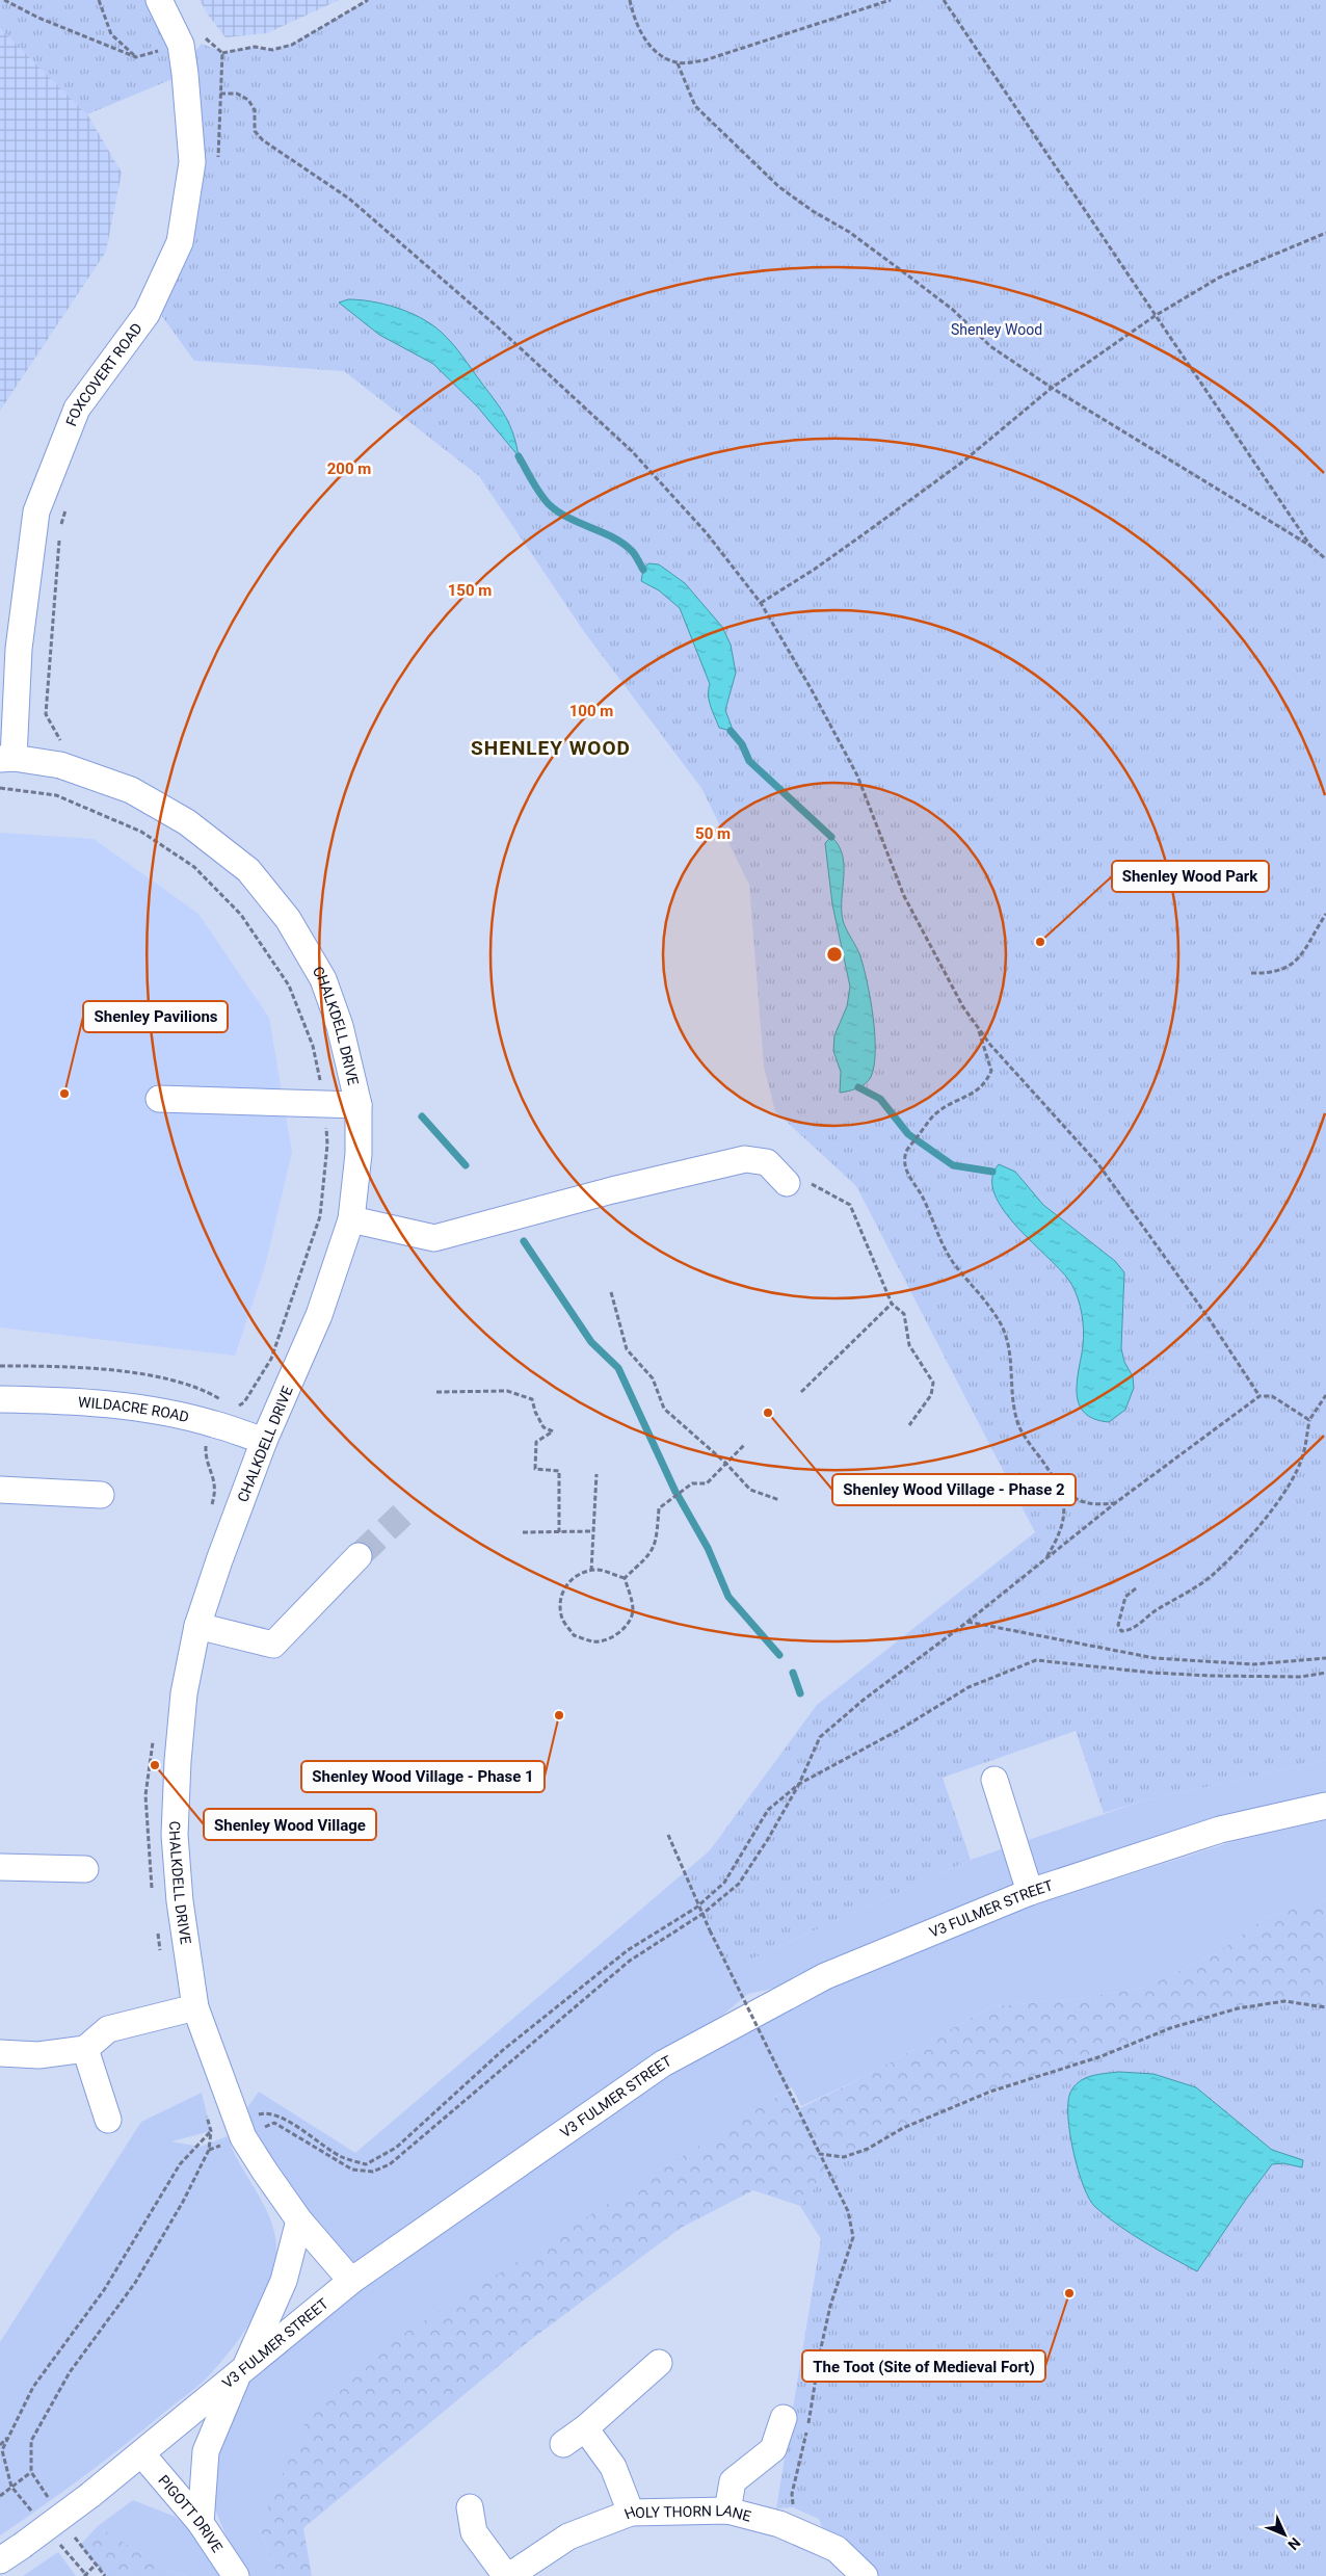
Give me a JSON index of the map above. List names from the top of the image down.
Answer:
{
  "streets": {
    "street": [
      "FOXCOVERT ROAD",
      "CHALKDELL DRIVE",
      "WILDACRE ROAD",
      "V3 FULMER STREET",
      "PIGOTT DRIVE",
      "HOLY THORN LANE"
    ]
  },
  "crossings": [
    ["FOXCOVERT ROAD", "CHALKDELL DRIVE"],
    ["CHALKDELL DRIVE", "WILDACRE ROAD"],
    ["CHALKDELL DRIVE", "V3 FULMER STREET"],
    ["V3 FULMER STREET", "PIGOTT DRIVE"]
  ],
  "districts": ["SHENLEY WOOD"],
  "parks": ["Shenley Wood"],
  "places": [
    "Shenley Wood Park",
    "Shenley Pavilions",
    "Shenley Wood Village - Phase 2",
    "Shenley Wood Village - Phase 1",
    "Shenley Wood Village",
    "The Toot (Site of Medieval Fort)"
  ],
  "north": "bottom right",
  "rings": [
    "200 m",
    "150 m",
    "100 m",
    "50 m"
  ]
}
